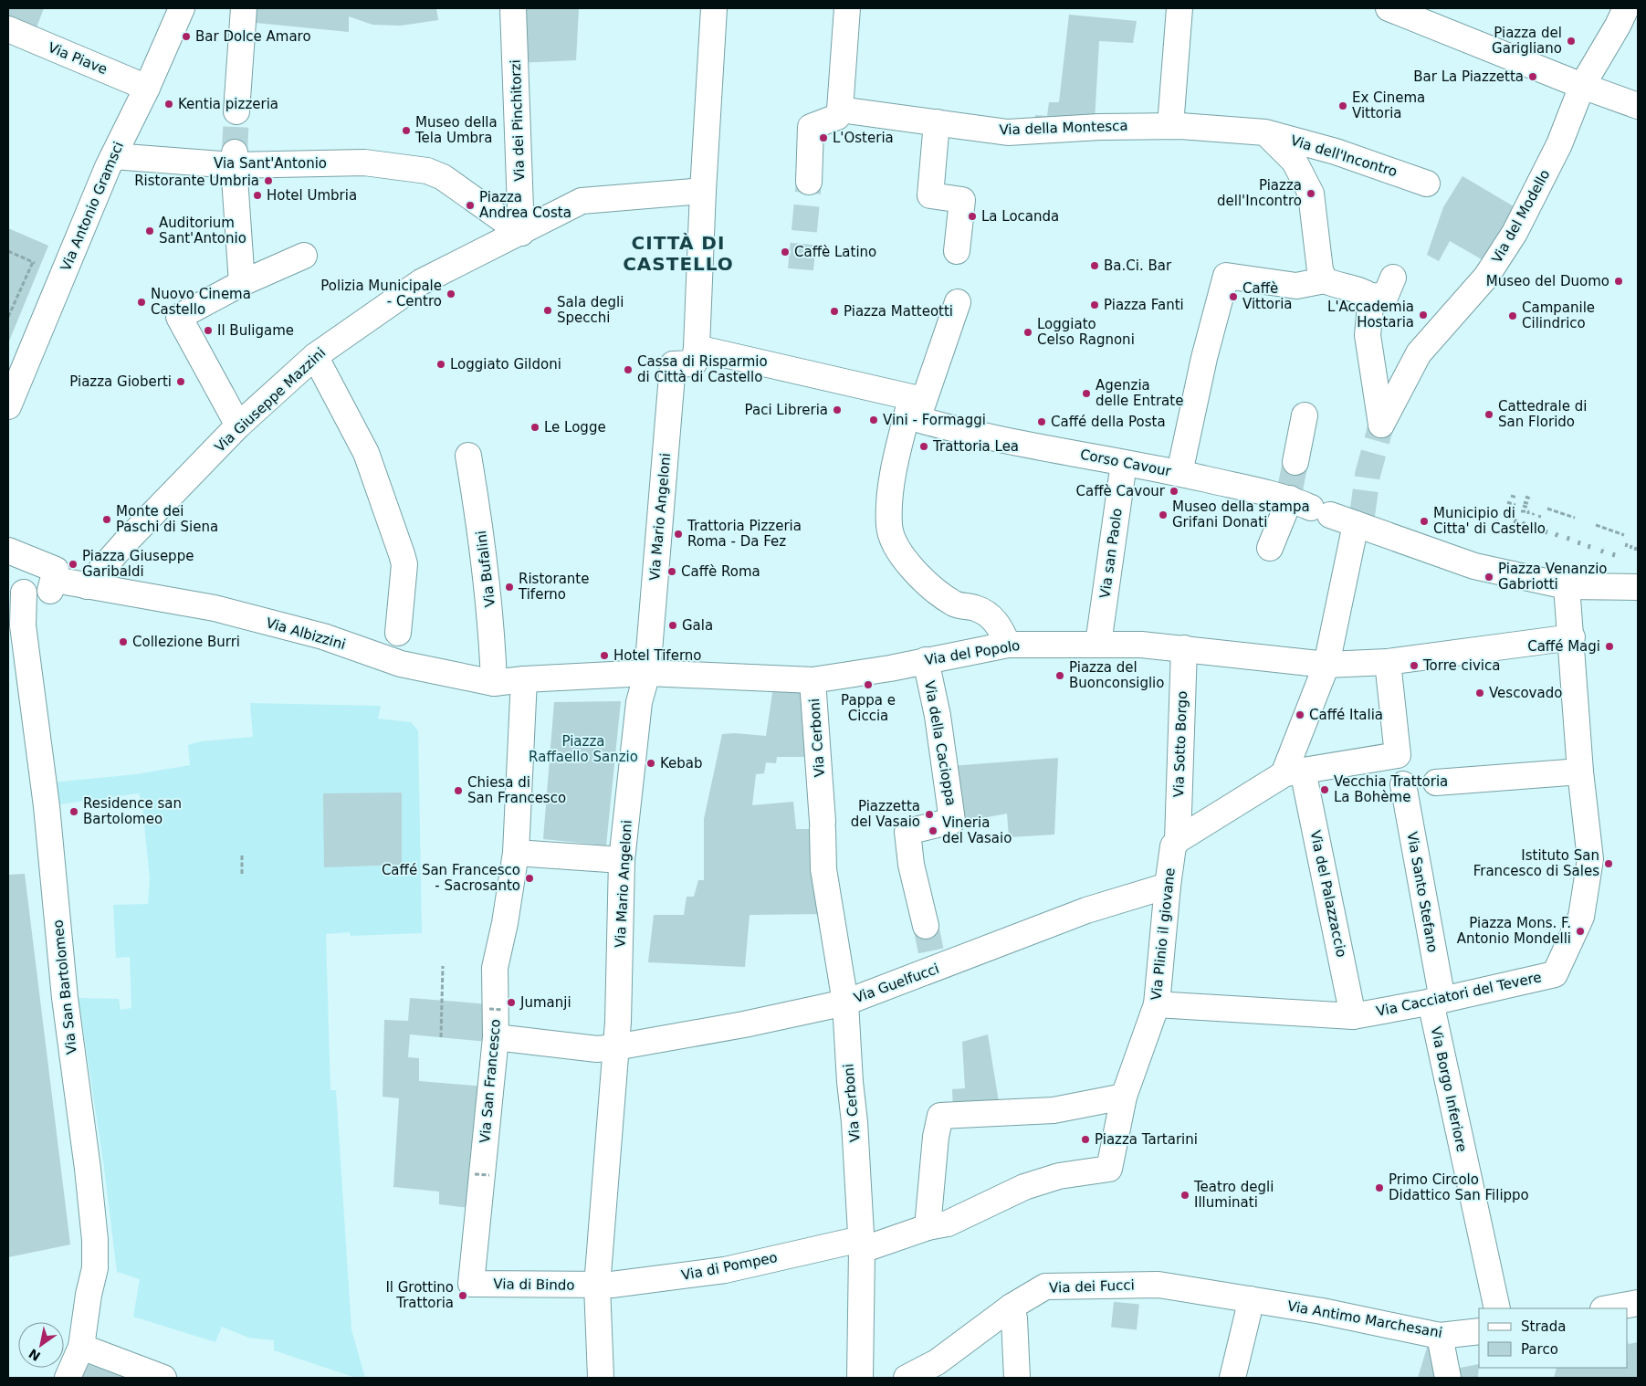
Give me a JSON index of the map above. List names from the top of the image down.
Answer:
{
  "streets": {
    "street": [
      "Via Piave",
      "Via dei Pinchitorzi",
      "Via della Montesca",
      "Via dell'Incontro",
      "Via Sant'Antonio",
      "Via Antonio Gramsci",
      "Via del Modello",
      "Via Giuseppe Mazzini",
      "Corso Cavour",
      "Via Mario Angeloni",
      "Via san Paolo",
      "Via Bufalini",
      "Via Albizzini",
      "Via del Popolo",
      "Via Cerboni",
      "Via della Cacioppa",
      "Via Sotto Borgo",
      "Via Santo Stefano",
      "Via del Palazzaccio",
      "Via Plinio il giovane",
      "Via Guelfucci",
      "Via San Bartolomeo",
      "Via Cacciatori del Tevere",
      "Via San Francesco",
      "Via Borgo Inferiore",
      "Via di Pompeo",
      "Via di Bindo",
      "Via dei Fucci",
      "Via Antimo Marchesani"
    ]
  },
  "crossings": [
    ["Via Piave", "Via Antonio Gramsci"],
    ["Via dei Pinchitorzi", "Via Sant'Antonio"],
    ["Via dei Pinchitorzi", "Via Giuseppe Mazzini"],
    ["Via della Montesca", "Via dell'Incontro"],
    ["Via Sant'Antonio", "Via Antonio Gramsci"],
    ["Via Sant'Antonio", "Via Giuseppe Mazzini"],
    ["Via Giuseppe Mazzini", "Via Albizzini"],
    ["Corso Cavour", "Via san Paolo"],
    ["Via Mario Angeloni", "Via del Popolo"],
    ["Via Mario Angeloni", "Via Guelfucci"],
    ["Via Mario Angeloni", "Via di Pompeo"],
    ["Via Mario Angeloni", "Via di Bindo"],
    ["Via san Paolo", "Via del Popolo"],
    ["Via Bufalini", "Via Albizzini"],
    ["Via del Popolo", "Via Cerboni"],
    ["Via del Popolo", "Via della Cacioppa"],
    ["Via del Popolo", "Via Sotto Borgo"],
    ["Via Cerboni", "Via Plinio il giovane"],
    ["Via Cerboni", "Via Guelfucci"],
    ["Via Cerboni", "Via di Pompeo"],
    ["Via Sotto Borgo", "Via Plinio il giovane"],
    ["Via Santo Stefano", "Via Cacciatori del Tevere"],
    ["Via Santo Stefano", "Via Borgo Inferiore"],
    ["Via del Palazzaccio", "Via Cacciatori del Tevere"],
    ["Via Plinio il giovane", "Via Guelfucci"],
    ["Via Plinio il giovane", "Via Cacciatori del Tevere"],
    ["Via Plinio il giovane", "Via di Pompeo"],
    ["Via Guelfucci", "Via San Francesco"],
    ["Via Cacciatori del Tevere", "Via Borgo Inferiore"],
    ["Via San Francesco", "Via di Bindo"],
    ["Via di Pompeo", "Via di Bindo"],
    ["Via dei Fucci", "Via Antimo Marchesani"]
  ],
  "districts": ["CITTÀ DI CASTELLO"],
  "parks": ["Piazza Raffaello Sanzio"],
  "places": [
    "Bar Dolce Amaro",
    "Piazza del Garigliano",
    "Bar La Piazzetta",
    "Kentia pizzeria",
    "Ex Cinema Vittoria",
    "Museo della Tela Umbra",
    "L'Osteria",
    "Ristorante Umbria",
    "Piazza dell'Incontro",
    "Hotel Umbria",
    "Piazza Andrea Costa",
    "La Locanda",
    "Auditorium Sant'Antonio",
    "Caffè Latino",
    "Ba.Ci. Bar",
    "Museo del Duomo",
    "Polizia Municipale - Centro",
    "Caffè Vittoria",
    "Nuovo Cinema Castello",
    "Piazza Fanti",
    "Sala degli Specchi",
    "Piazza Matteotti",
    "L'Accademia Hostaria",
    "Campanile Cilindrico",
    "Il Buligame",
    "Loggiato Celso Ragnoni",
    "Loggiato Gildoni",
    "Cassa di Risparmio di Città di Castello",
    "Piazza Gioberti",
    "Agenzia delle Entrate",
    "Paci Libreria",
    "Cattedrale di San Florido",
    "Vini - Formaggi",
    "Caffé della Posta",
    "Le Logge",
    "Trattoria Lea",
    "Caffè Cavour",
    "Museo della stampa Grifani Donati",
    "Monte dei Paschi di Siena",
    "Municipio di Citta' di Castello",
    "Trattoria Pizzeria Roma - Da Fez",
    "Piazza Giuseppe Garibaldi",
    "Caffè Roma",
    "Piazza Venanzio Gabriotti",
    "Ristorante Tiferno",
    "Gala",
    "Collezione Burri",
    "Caffé Magi",
    "Hotel Tiferno",
    "Torre civica",
    "Piazza del Buonconsiglio",
    "Pappa e Ciccia",
    "Vescovado",
    "Caffé Italia",
    "Kebab",
    "Vecchia Trattoria La Bohème",
    "Chiesa di San Francesco",
    "Residence san Bartolomeo",
    "Piazzetta del Vasaio",
    "Vineria del Vasaio",
    "Istituto San Francesco di Sales",
    "Caffé San Francesco - Sacrosanto",
    "Piazza Mons. F. Antonio Mondelli",
    "Jumanji",
    "Piazza Tartarini",
    "Primo Circolo Didattico San Filippo",
    "Teatro degli Illuminati",
    "Il Grottino Trattoria"
  ],
  "legend": ["Strada", "Parco"],
  "north": "bottom left"
}
